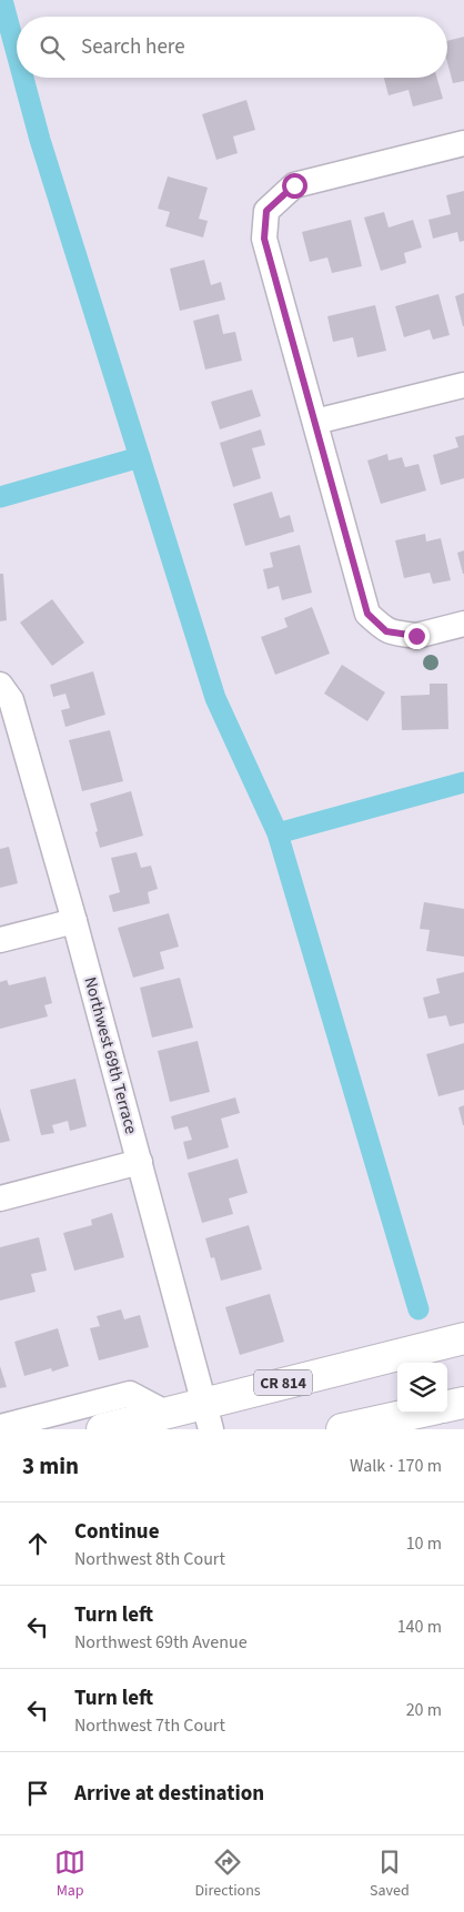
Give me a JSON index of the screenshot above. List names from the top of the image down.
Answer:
{
  "streets": {
    "main road": ["CR 814"],
    "street": ["Northwest 69th Terrace"]
  },
  "crossings": [
    ["Northwest 69th Terrace", "CR 814"]
  ],
  "page": {
    "search": "Search here",
    "heading": ["3 min", "Walk · 170 m"],
    "list": [
      ["Continue", "Northwest 8th Court", "10 m"],
      ["Turn left", "Northwest 69th Avenue", "140 m"],
      ["Turn left", "Northwest 7th Court", "20 m"],
      "Arrive at destination"
    ],
    "nav": ["Map", "Directions", "Saved"]
  }
}
